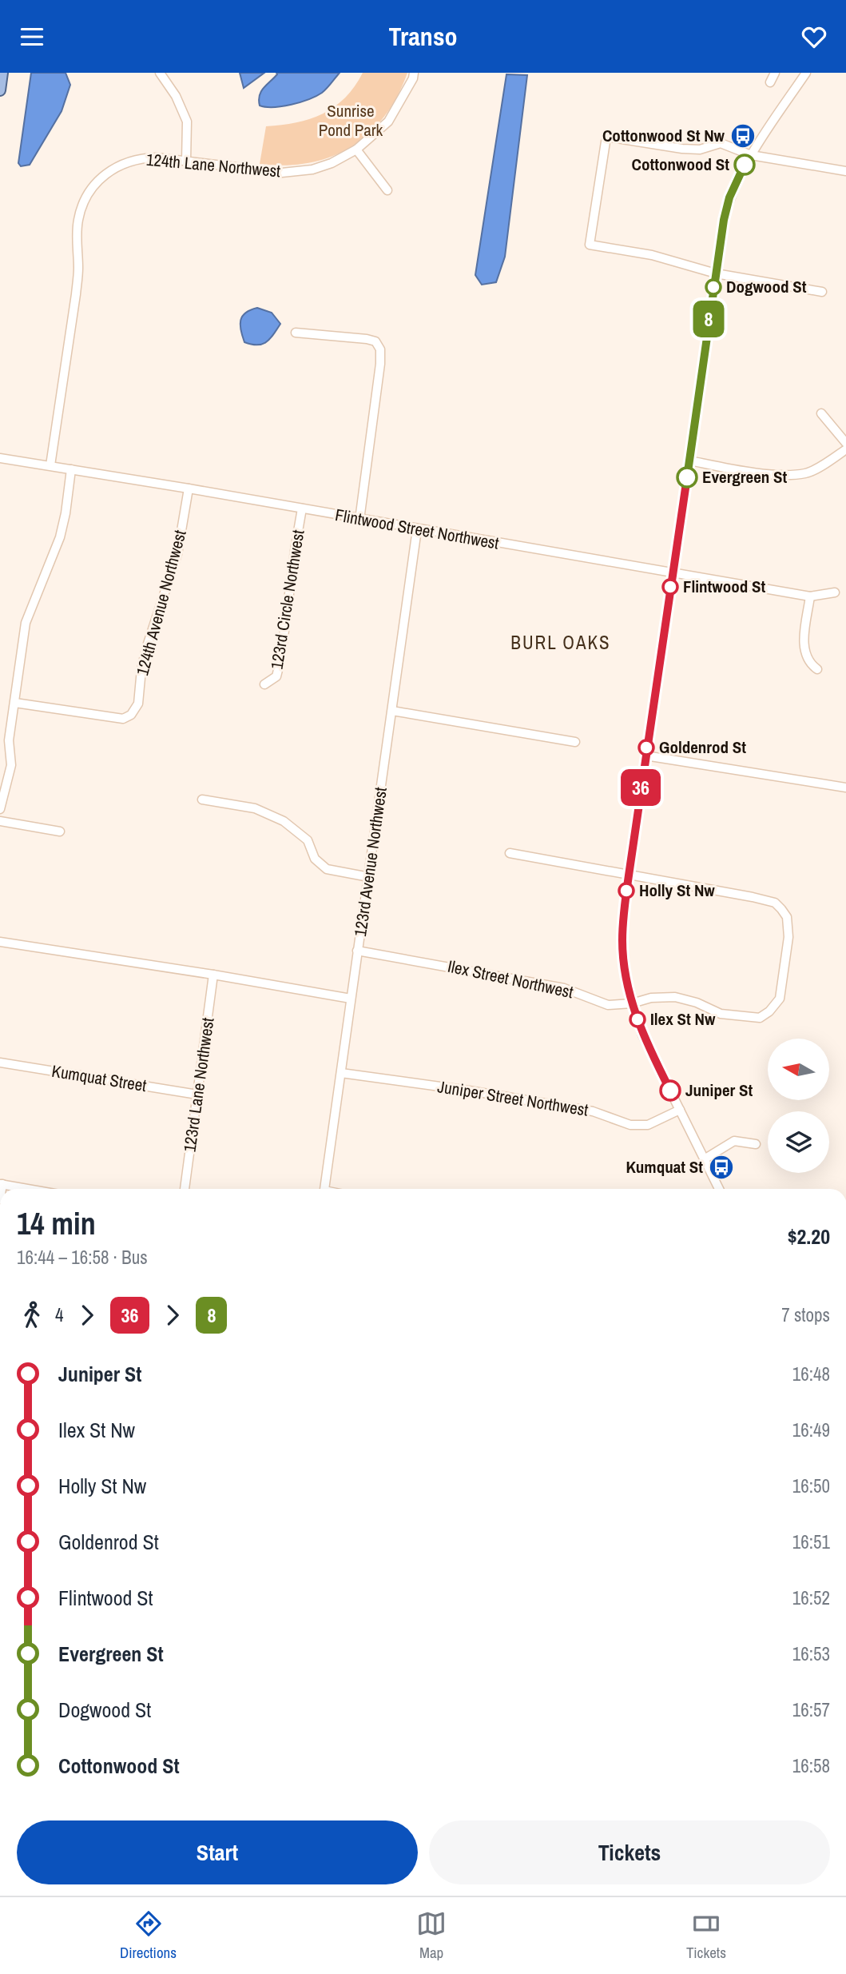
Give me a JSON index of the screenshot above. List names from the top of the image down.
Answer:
{
  "streets": {
    "street": [
      "124th Lane Northwest",
      "Flintwood Street Northwest",
      "123rd Circle Northwest",
      "124th Avenue Northwest",
      "123rd Avenue Northwest",
      "Ilex Street Northwest",
      "Kumquat Street",
      "123rd Lane Northwest",
      "Juniper Street Northwest"
    ]
  },
  "crossings": [
    ["124th Lane Northwest", "Flintwood Street Northwest"],
    ["Flintwood Street Northwest", "123rd Circle Northwest"],
    ["Flintwood Street Northwest", "124th Avenue Northwest"],
    ["Flintwood Street Northwest", "123rd Avenue Northwest"],
    ["123rd Avenue Northwest", "Ilex Street Northwest"],
    ["123rd Avenue Northwest", "Juniper Street Northwest"],
    ["Kumquat Street", "123rd Lane Northwest"]
  ],
  "districts": ["BURL OAKS"],
  "parks": ["Sunrise Pond Park"],
  "places": {
    "bus stop": ["Cottonwood St Nw", "Kumquat St"],
    "other": [
      "Cottonwood St",
      "Dogwood St",
      "Evergreen St",
      "Flintwood St",
      "Goldenrod St",
      "Holly St Nw",
      "Ilex St Nw",
      "Juniper St"
    ]
  },
  "lines": ["bus line 8", "bus line 36"],
  "north": "left",
  "page": {
    "header": "Transo",
    "on_map": ["36", "8"],
    "heading": ["14 min", "16:44 – 16:58 · Bus", "$2.20"],
    "legs": [
      "4",
      "36",
      "8",
      "7 stops"
    ],
    "list": [
      {
        "name": "Juniper St",
        "value": "16:48"
      },
      {
        "name": "Ilex St Nw",
        "value": "16:49"
      },
      {
        "name": "Holly St Nw",
        "value": "16:50"
      },
      {
        "name": "Goldenrod St",
        "value": "16:51"
      },
      {
        "name": "Flintwood St",
        "value": "16:52"
      },
      {
        "name": "Evergreen St",
        "value": "16:53"
      },
      {
        "name": "Dogwood St",
        "value": "16:57"
      },
      {
        "name": "Cottonwood St",
        "value": "16:58"
      }
    ],
    "buttons": ["Start", "Tickets"],
    "tabs": ["Directions", "Map", "Tickets"]
  }
}
